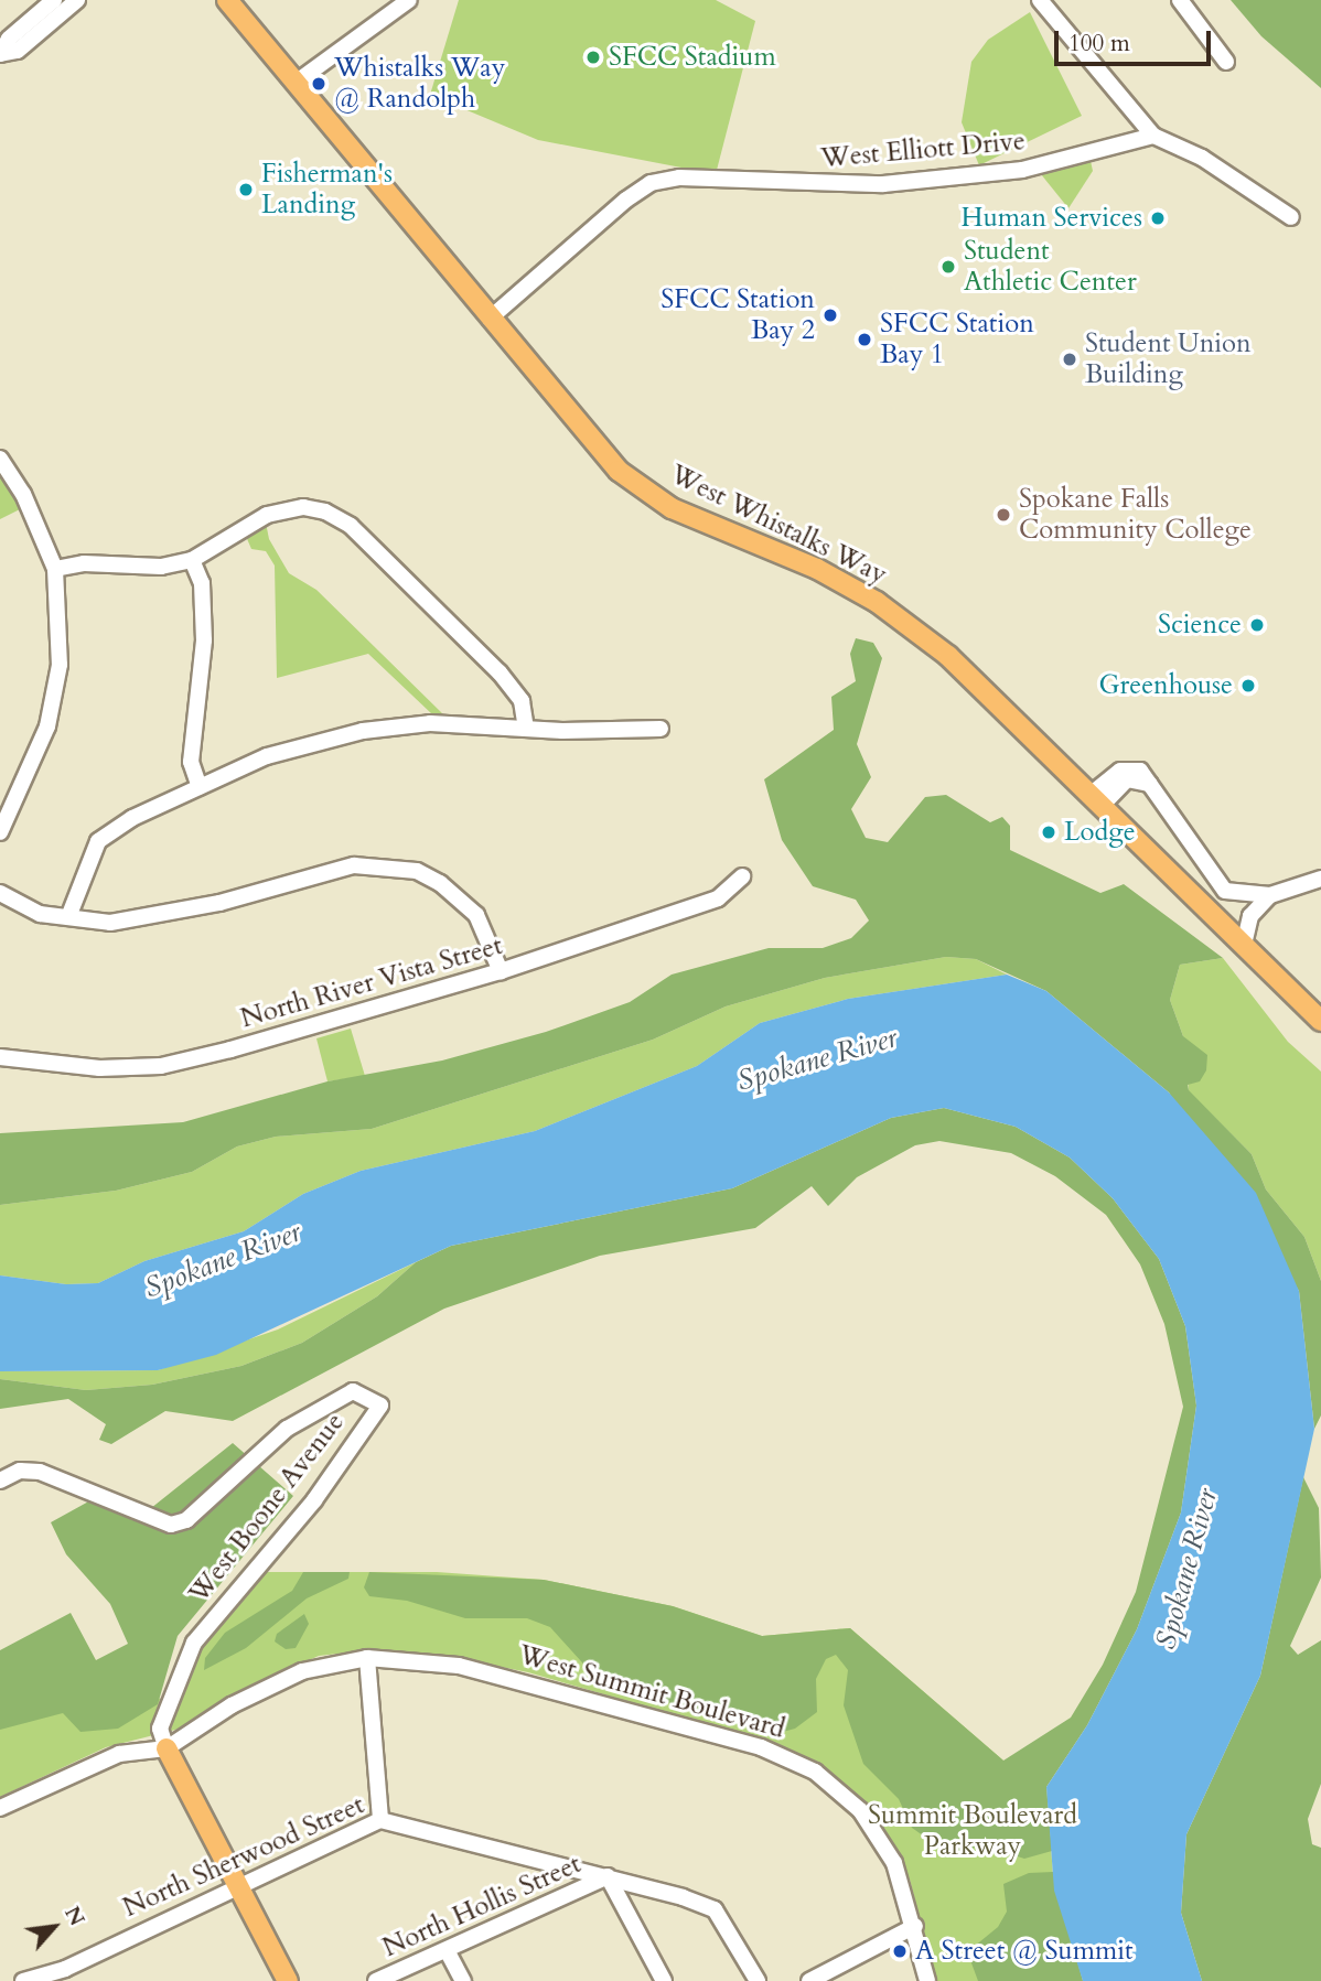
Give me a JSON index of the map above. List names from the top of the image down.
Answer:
{
  "streets": {
    "main road": ["West Whistalks Way", "West Boone Avenue"],
    "street": [
      "West Elliott Drive",
      "North River Vista Street",
      "West Summit Boulevard",
      "North Sherwood Street",
      "North Hollis Street"
    ]
  },
  "crossings": [
    ["West Elliott Drive", "West Whistalks Way"],
    ["West Boone Avenue", "West Summit Boulevard"],
    ["West Boone Avenue", "North Sherwood Street"],
    ["North Sherwood Street", "North Hollis Street"]
  ],
  "water": ["Spokane River"],
  "parks": ["Summit Boulevard Parkway"],
  "places": [
    "SFCC Stadium",
    "Whistalks Way @ Randolph",
    "Fisherman's Landing",
    "Human Services",
    "Student Athletic Center",
    "SFCC Station Bay 2",
    "SFCC Station Bay 1",
    "Student Union Building",
    "Spokane Falls Community College",
    "Science",
    "Greenhouse",
    "Lodge",
    "A Street @ Summit"
  ],
  "scale_bar": "100 m",
  "north": "top right"
}
